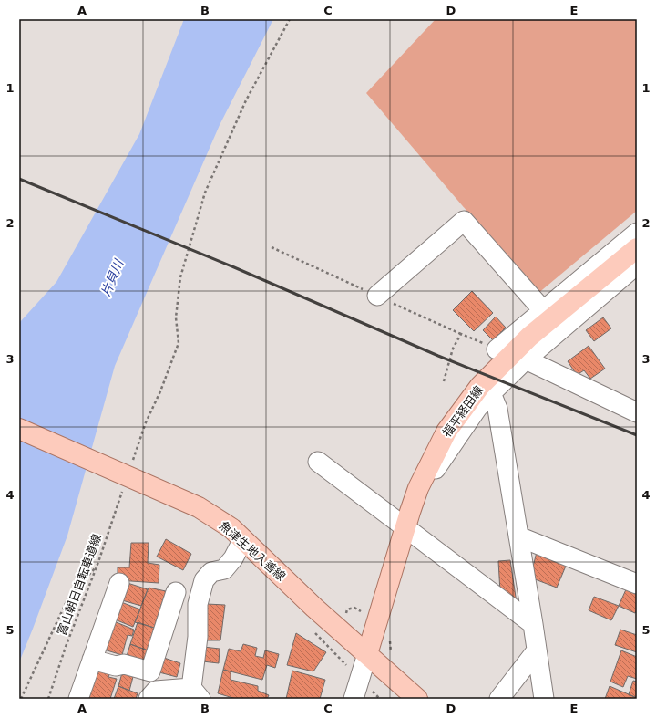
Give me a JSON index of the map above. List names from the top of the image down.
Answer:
{
  "streets": {
    "main road": ["福平経田線", "魚津生地入善線"],
    "path": ["富山朝日自転車道線"]
  },
  "crossings": [
    ["福平経田線", "魚津生地入善線"],
    ["魚津生地入善線", "富山朝日自転車道線"]
  ],
  "water": ["片貝川"],
  "grid": {
    "columns": [
      "A",
      "B",
      "C",
      "D",
      "E"
    ],
    "rows": [
      "1",
      "2",
      "3",
      "4",
      "5"
    ]
  }
}
